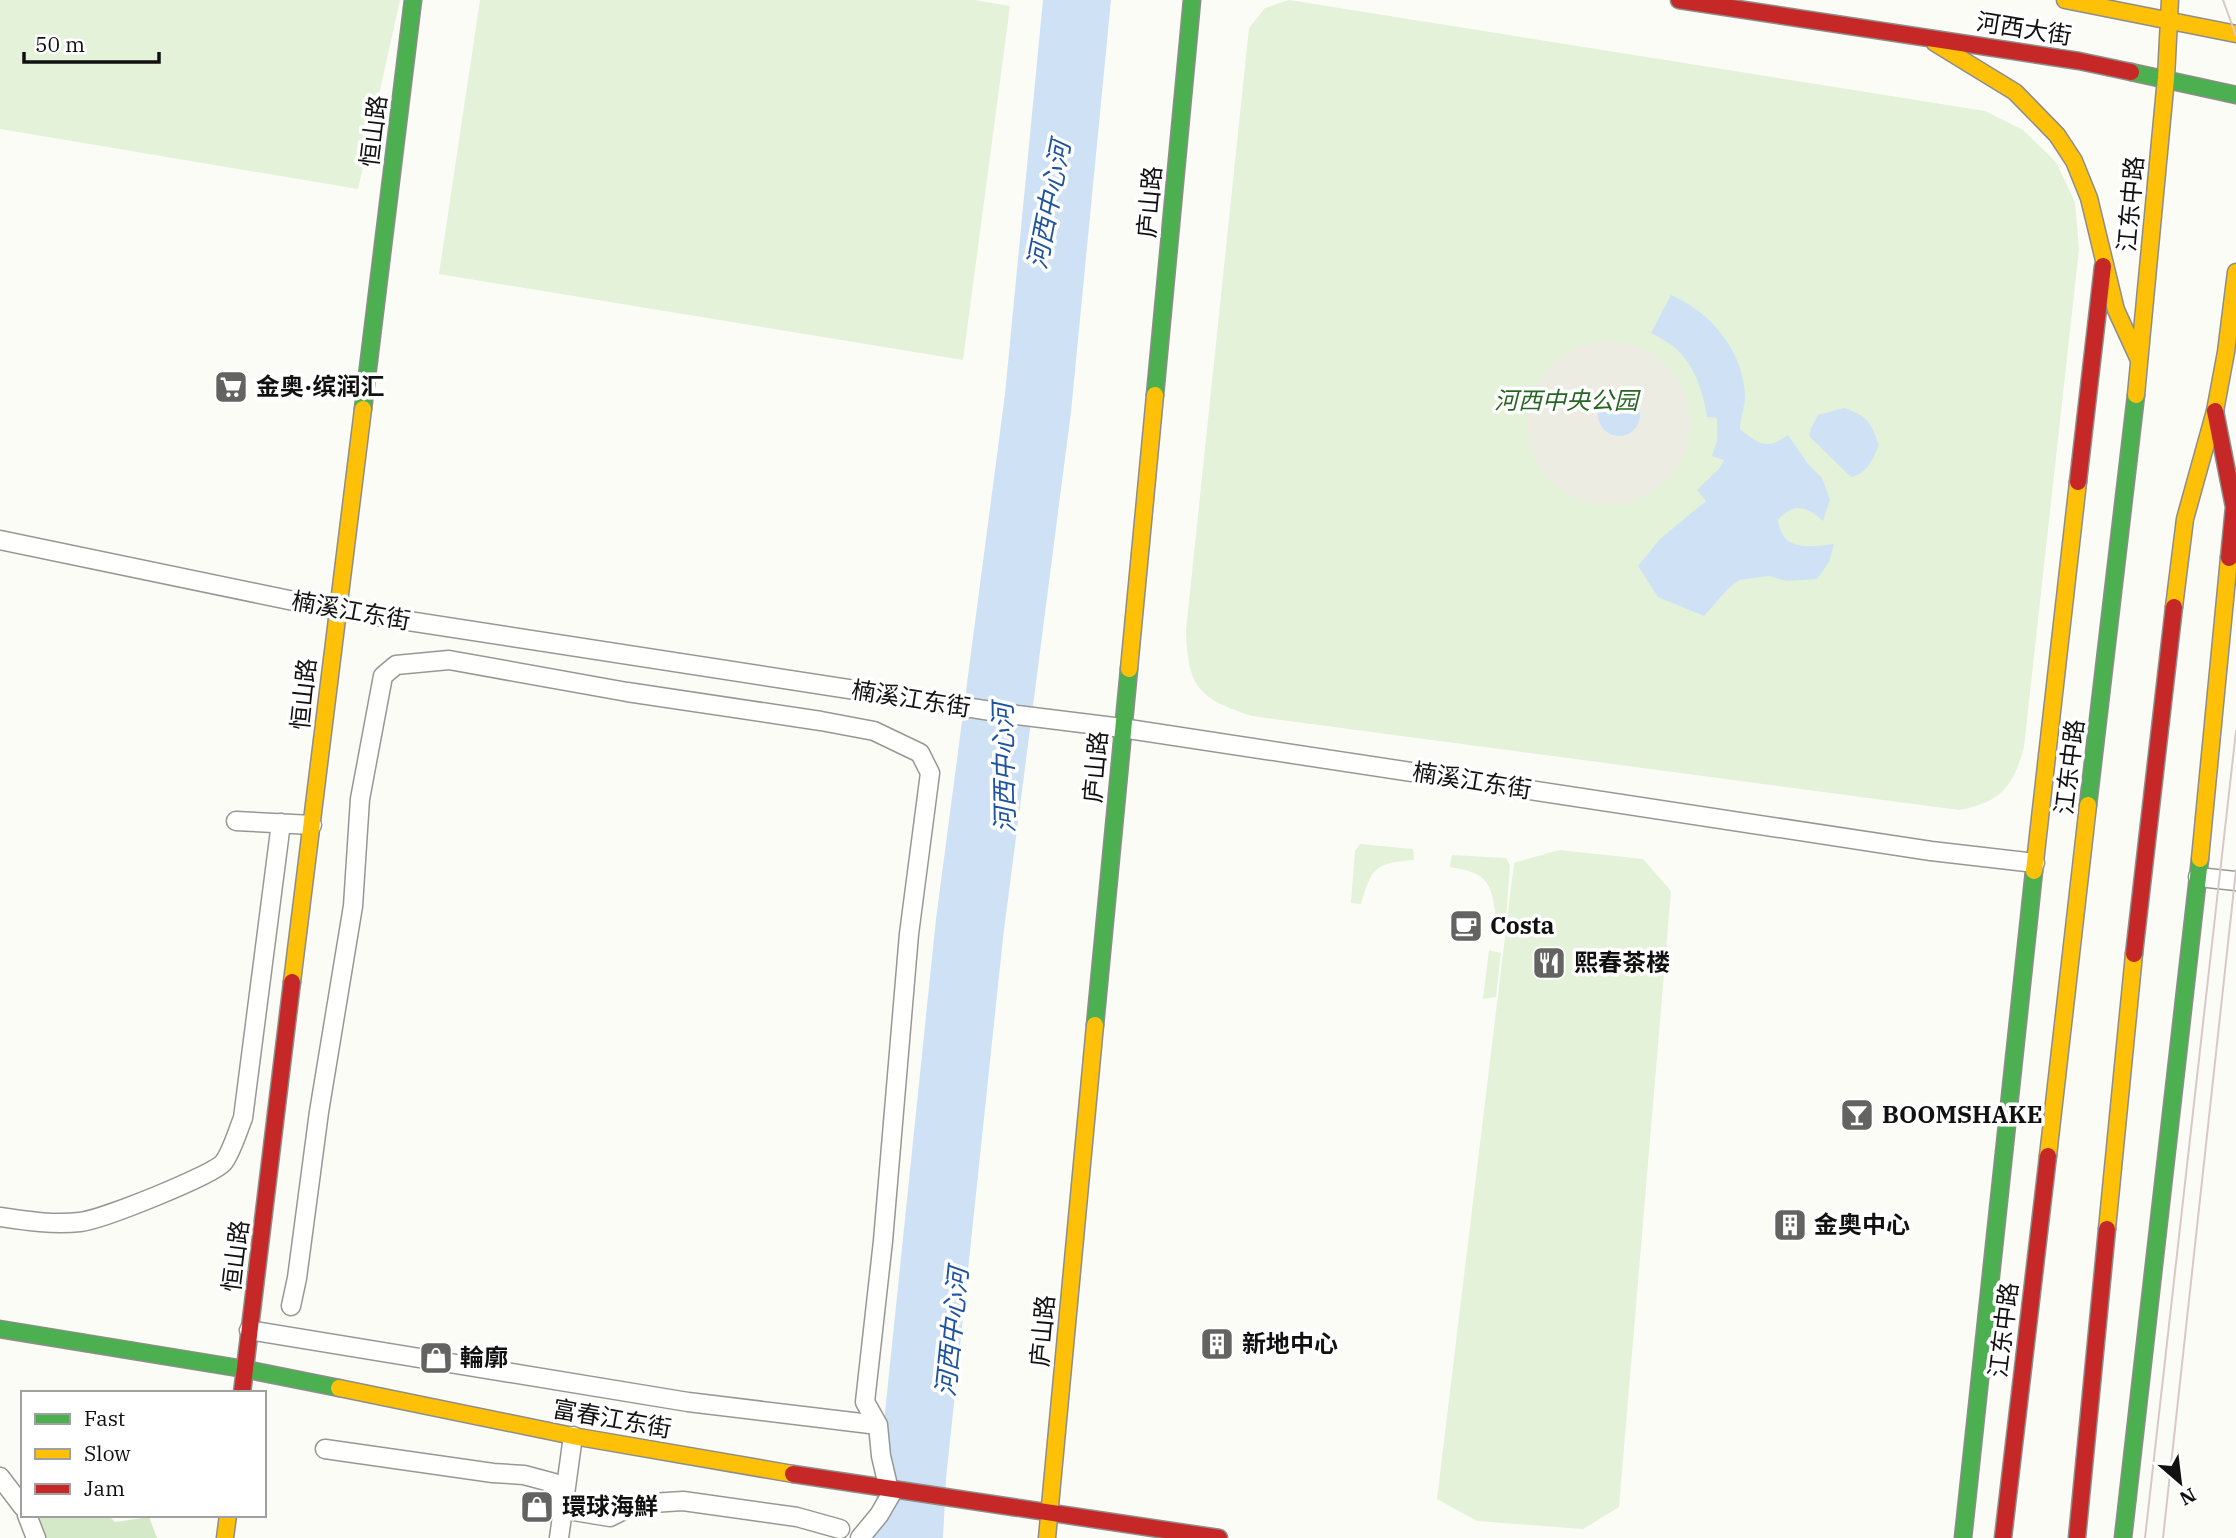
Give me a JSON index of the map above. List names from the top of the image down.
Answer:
{
  "streets": {
    "main road": [
      "河西大街",
      "恒山路",
      "庐山路",
      "江东中路",
      "富春江东街"
    ],
    "street": ["楠溪江东街"]
  },
  "crossings": [
    ["河西大街", "江东中路"],
    ["恒山路", "楠溪江东街"],
    ["恒山路", "富春江东街"],
    ["庐山路", "楠溪江东街"],
    ["庐山路", "富春江东街"],
    ["江东中路", "楠溪江东街"]
  ],
  "water": ["河西中心河"],
  "parks": ["河西中央公园"],
  "places": {
    "supermarket": ["金奥·缤润汇"],
    "cafe": ["Costa"],
    "restaurant": ["熙春茶楼"],
    "bar": ["BOOMSHAKE"],
    "building": ["金奥中心", "新地中心"],
    "shop": ["輪廓", "環球海鮮"]
  },
  "legend": ["Fast", "Slow", "Jam"],
  "scale_bar": "50 m",
  "north": "bottom right"
}
